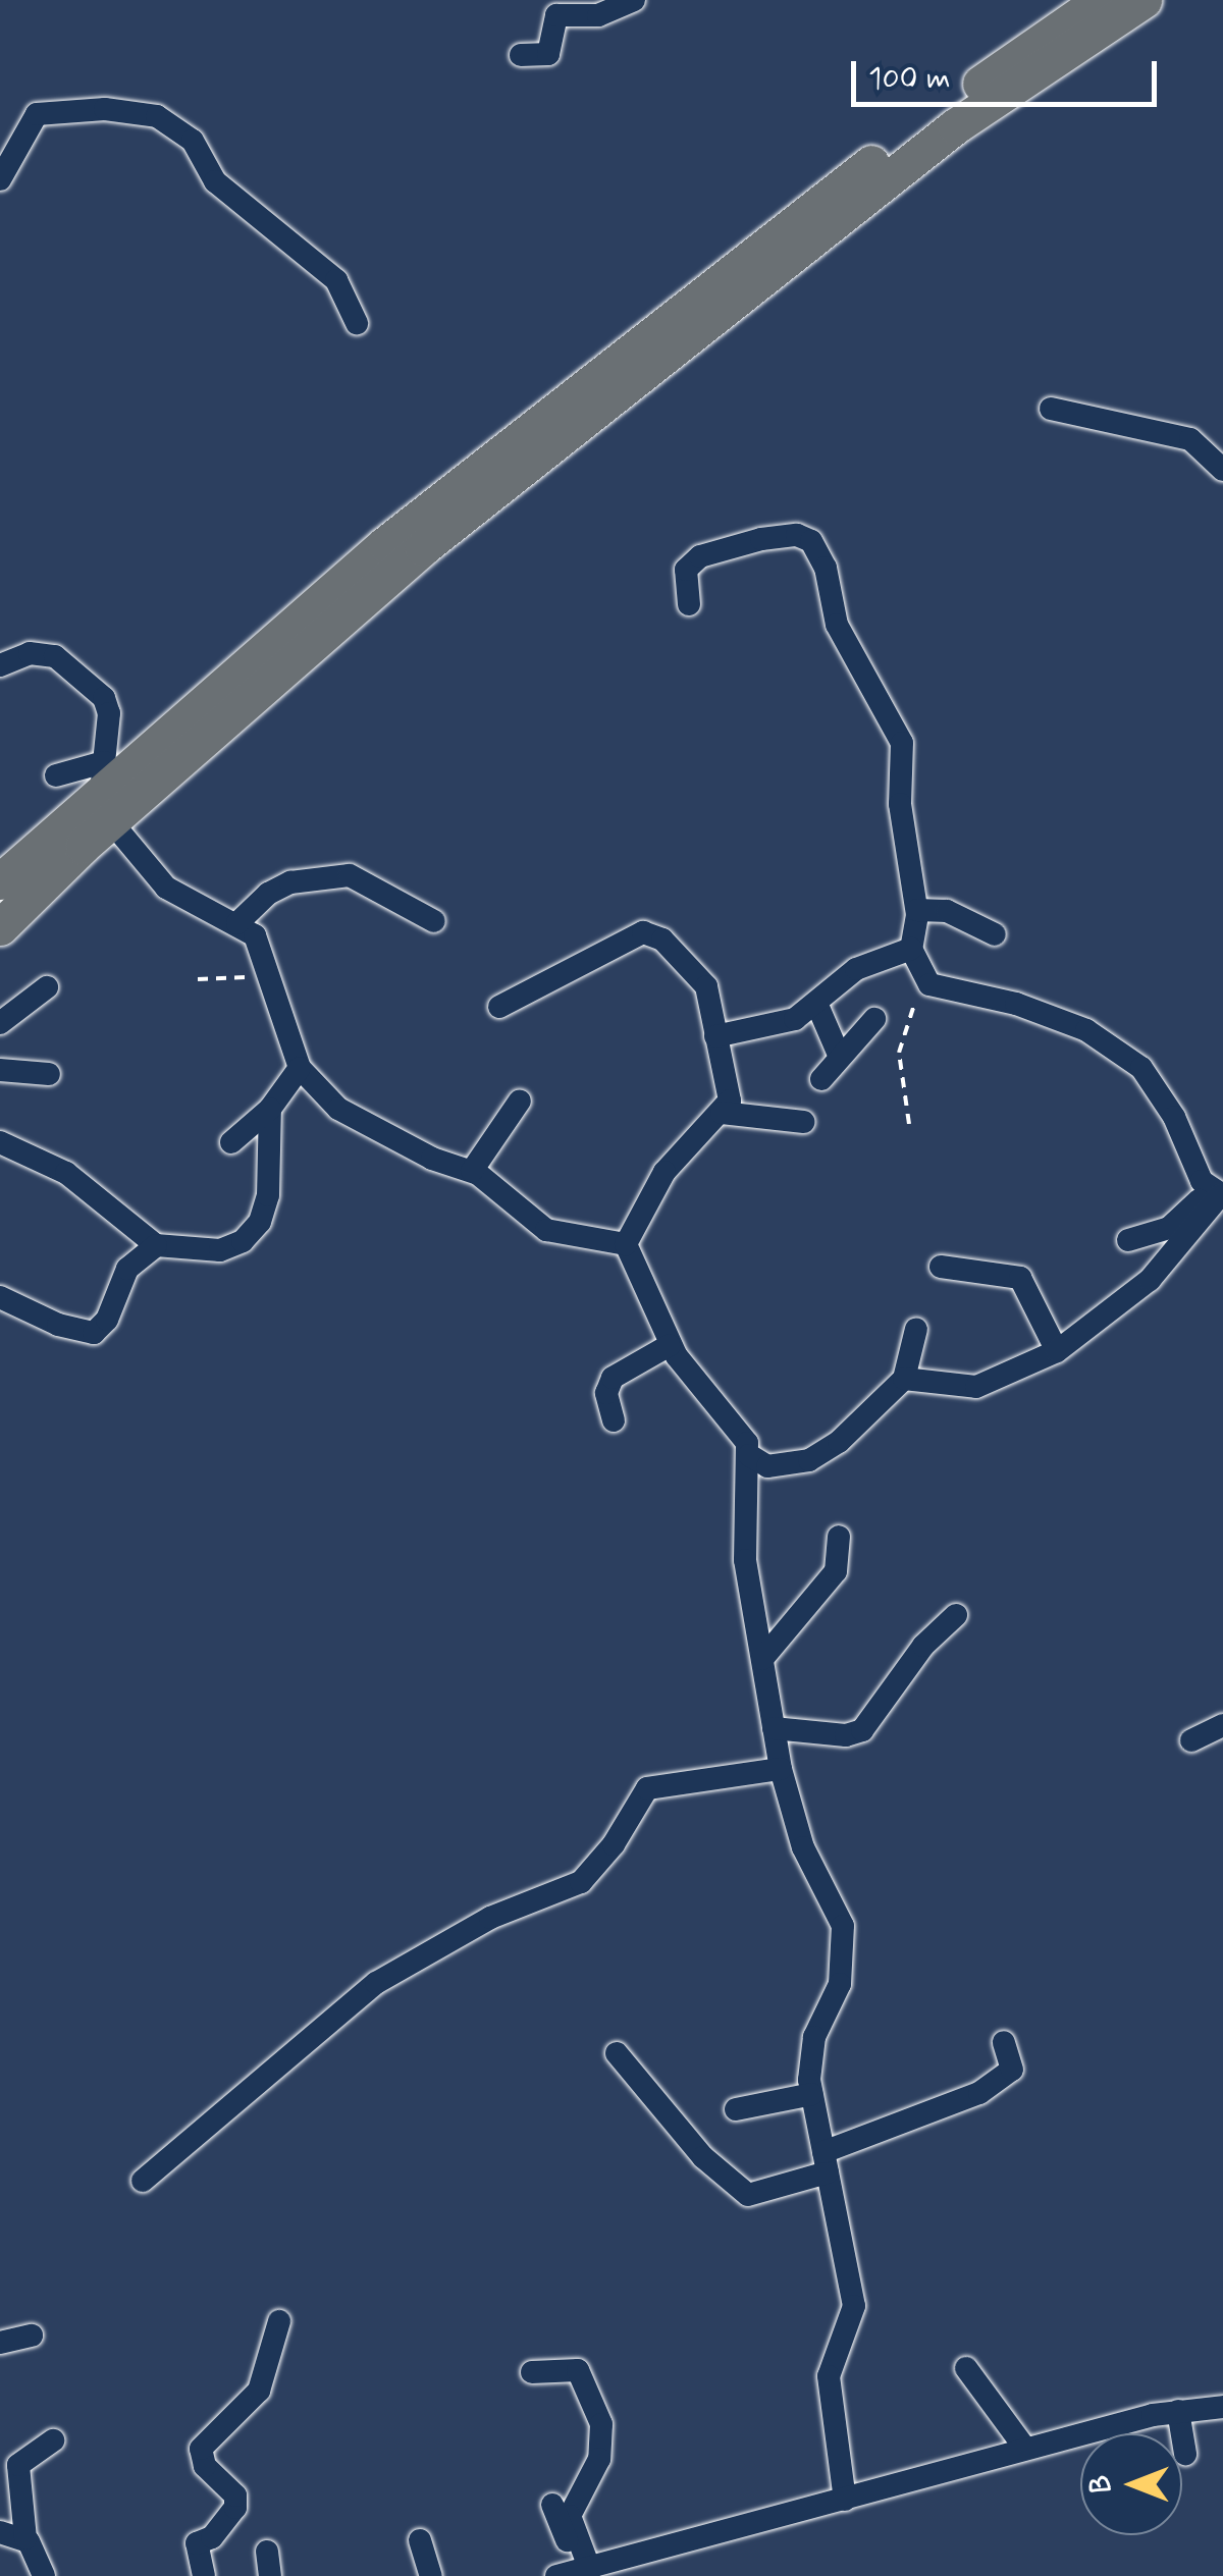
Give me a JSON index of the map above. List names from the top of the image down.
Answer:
{
  "scale_bar": "100 m",
  "north": "left"
}
